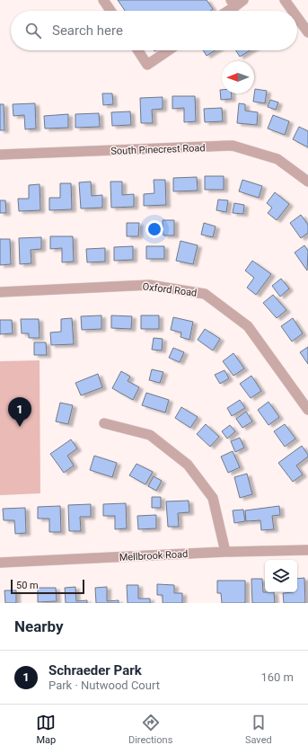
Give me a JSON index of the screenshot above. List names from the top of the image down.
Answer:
{
  "streets": {
    "street": ["South Pinecrest Road", "Oxford Road", "Mellbrook Road"]
  },
  "scale_bar": "50 m",
  "north": "left",
  "page": {
    "search": "Search here",
    "pins": "1",
    "scale": "50 m",
    "heading": "Nearby",
    "list": [
      {
        "mark": "1",
        "name": "Schraeder Park",
        "note": "Park · Nutwood Court",
        "value": "160 m"
      }
    ],
    "nav": ["Map", "Directions", "Saved"]
  }
}
